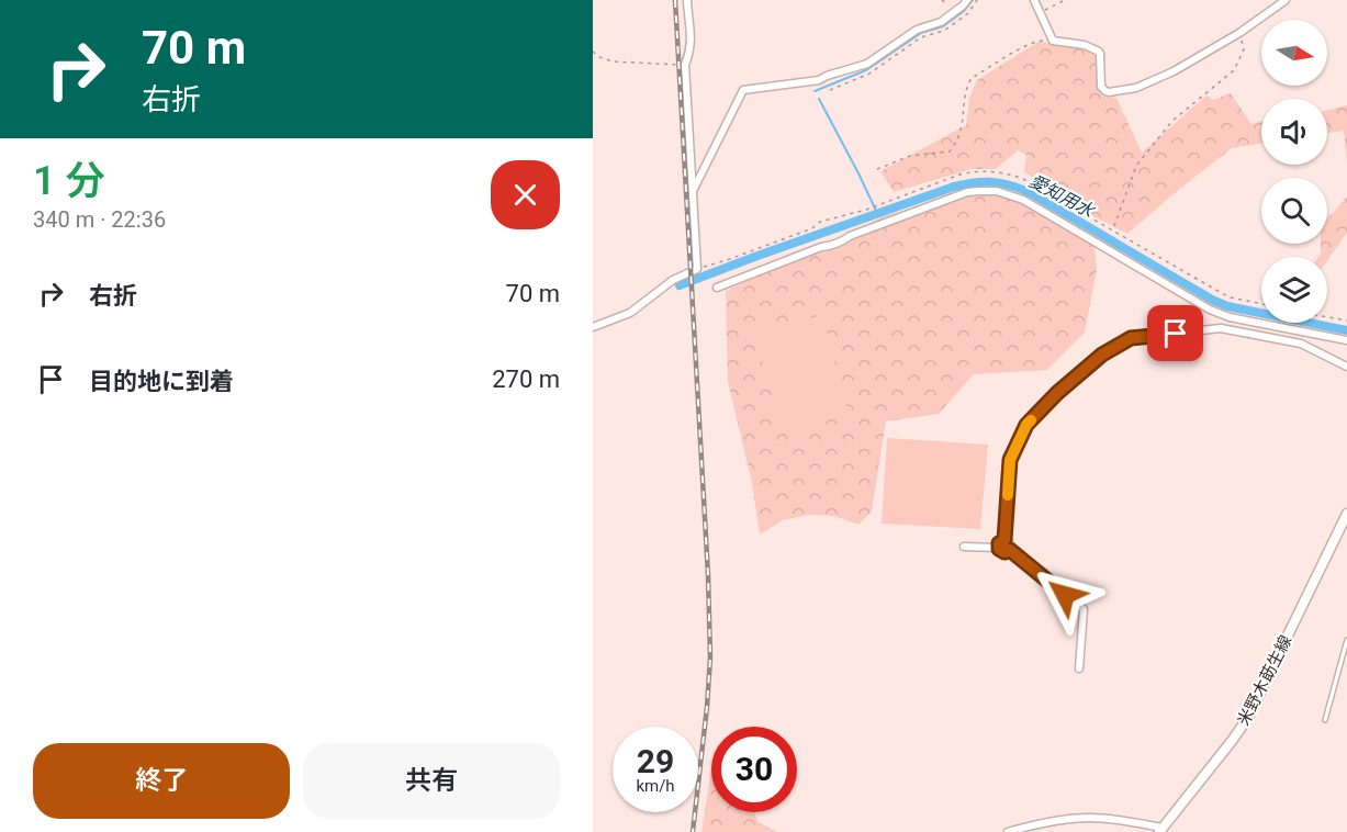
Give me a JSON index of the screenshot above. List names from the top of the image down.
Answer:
{
  "streets": {
    "main road": ["米野木莇生線"]
  },
  "water": ["愛知用水"],
  "north": "right",
  "page": {
    "turn": ["70 m", "右折"],
    "heading": ["1 分", "340 m · 22:36"],
    "list": [
      {
        "name": "右折",
        "value": "70 m"
      },
      {
        "name": "目的地に到着",
        "value": "270 m"
      }
    ],
    "speed": "29 km/h",
    "limit": "30",
    "buttons": ["終了", "共有"]
  }
}
